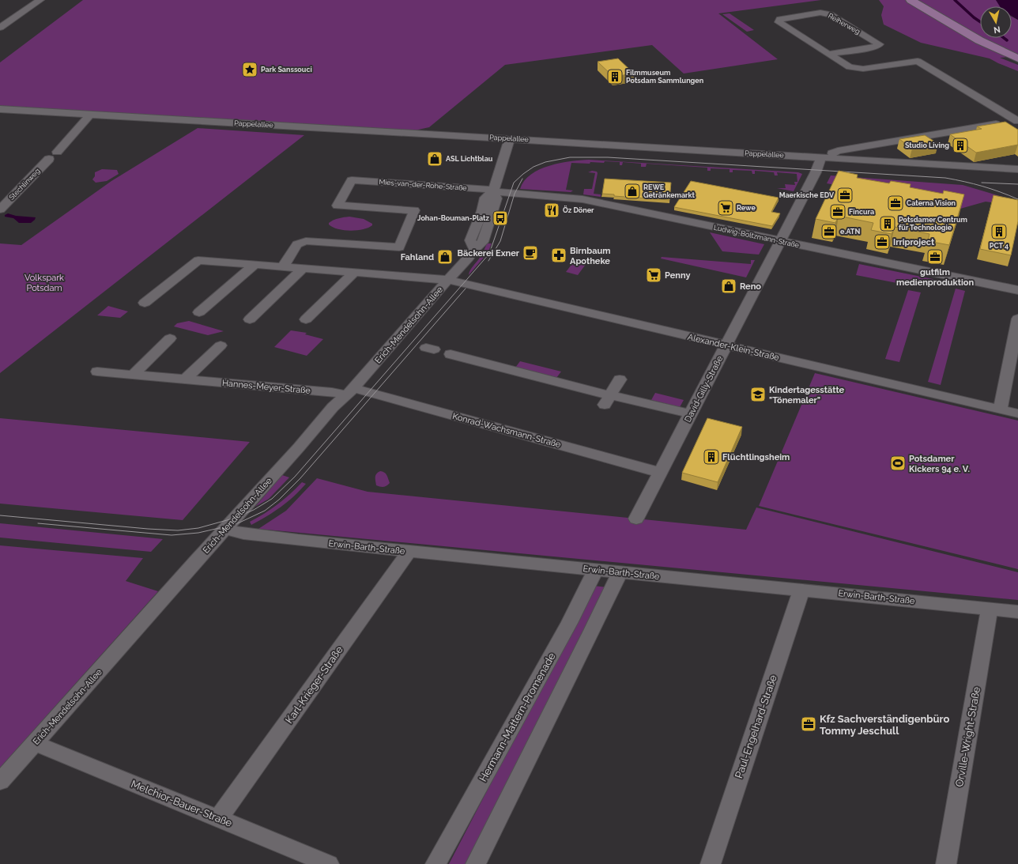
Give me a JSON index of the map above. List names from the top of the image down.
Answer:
{
  "streets": {
    "street": [
      "Reiherweg",
      "Pappelallee",
      "Stechlinweg",
      "Mies-van-der-Rohe-Straße",
      "Ludwig-Boltzmann-Straße",
      "Erich-Mendelsohn-Allee",
      "Alexander-Klein-Straße",
      "Hannes-Meyer-Straße",
      "David-Gilly-Straße",
      "Konrad-Wachsmann-Straße",
      "Erwin-Barth-Straße",
      "Karl-Krieger-Straße",
      "Hermann-Mattern-Promenade",
      "Paul-Engelhard-Straße",
      "Orville-Wright-Straße",
      "Melchior-Bauer-Straße"
    ]
  },
  "crossings": [
    ["Reiherweg", "Pappelallee"],
    ["Reiherweg", "David-Gilly-Straße"],
    ["Pappelallee", "Stechlinweg"],
    ["Pappelallee", "Erich-Mendelsohn-Allee"],
    ["Pappelallee", "David-Gilly-Straße"],
    ["Mies-van-der-Rohe-Straße", "Ludwig-Boltzmann-Straße"],
    ["Mies-van-der-Rohe-Straße", "Erich-Mendelsohn-Allee"],
    ["Mies-van-der-Rohe-Straße", "Alexander-Klein-Straße"],
    ["Ludwig-Boltzmann-Straße", "Erich-Mendelsohn-Allee"],
    ["Ludwig-Boltzmann-Straße", "David-Gilly-Straße"],
    ["Erich-Mendelsohn-Allee", "Alexander-Klein-Straße"],
    ["Erich-Mendelsohn-Allee", "Hannes-Meyer-Straße"],
    ["Erich-Mendelsohn-Allee", "Konrad-Wachsmann-Straße"],
    ["Erich-Mendelsohn-Allee", "Erwin-Barth-Straße"],
    ["Erich-Mendelsohn-Allee", "Melchior-Bauer-Straße"],
    ["Alexander-Klein-Straße", "David-Gilly-Straße"],
    ["Hannes-Meyer-Straße", "Konrad-Wachsmann-Straße"],
    ["David-Gilly-Straße", "Konrad-Wachsmann-Straße"],
    ["Erwin-Barth-Straße", "Karl-Krieger-Straße"],
    ["Erwin-Barth-Straße", "Hermann-Mattern-Promenade"],
    ["Erwin-Barth-Straße", "Paul-Engelhard-Straße"],
    ["Erwin-Barth-Straße", "Orville-Wright-Straße"],
    ["Karl-Krieger-Straße", "Melchior-Bauer-Straße"]
  ],
  "parks": ["Volkspark Potsdam"],
  "places": {
    "place": ["Park Sanssouci"],
    "building": [
      "Filmmuseum Potsdam Sammlungen",
      "Studio Living",
      "Potsdamer Centrum für Technologie",
      "PCT 4",
      "Flüchtlingsheim"
    ],
    "shop": [
      "ASL Lichtblau",
      "REWE Getränkemarkt",
      "Fahland",
      "Reno"
    ],
    "office": [
      "Maerkische EDV",
      "Caterna Vision",
      "Fincura",
      "e.ATN",
      "Irriproject",
      "gutfilm medienproduktion",
      "Kfz Sachverständigenbüro Tommy Jeschull"
    ],
    "supermarket": ["Rewe", "Penny"],
    "restaurant": ["Öz Döner"],
    "bus stop": ["Johan-Bouman-Platz"],
    "cafe": ["Bäckerei Exner"],
    "pharmacy": ["Birnbaum Apotheke"],
    "school or university": ["Kindertagesstätte \"Tönemaler\""],
    "sports": ["Potsdamer Kickers 94 e. V."]
  },
  "north": "bottom"
}
